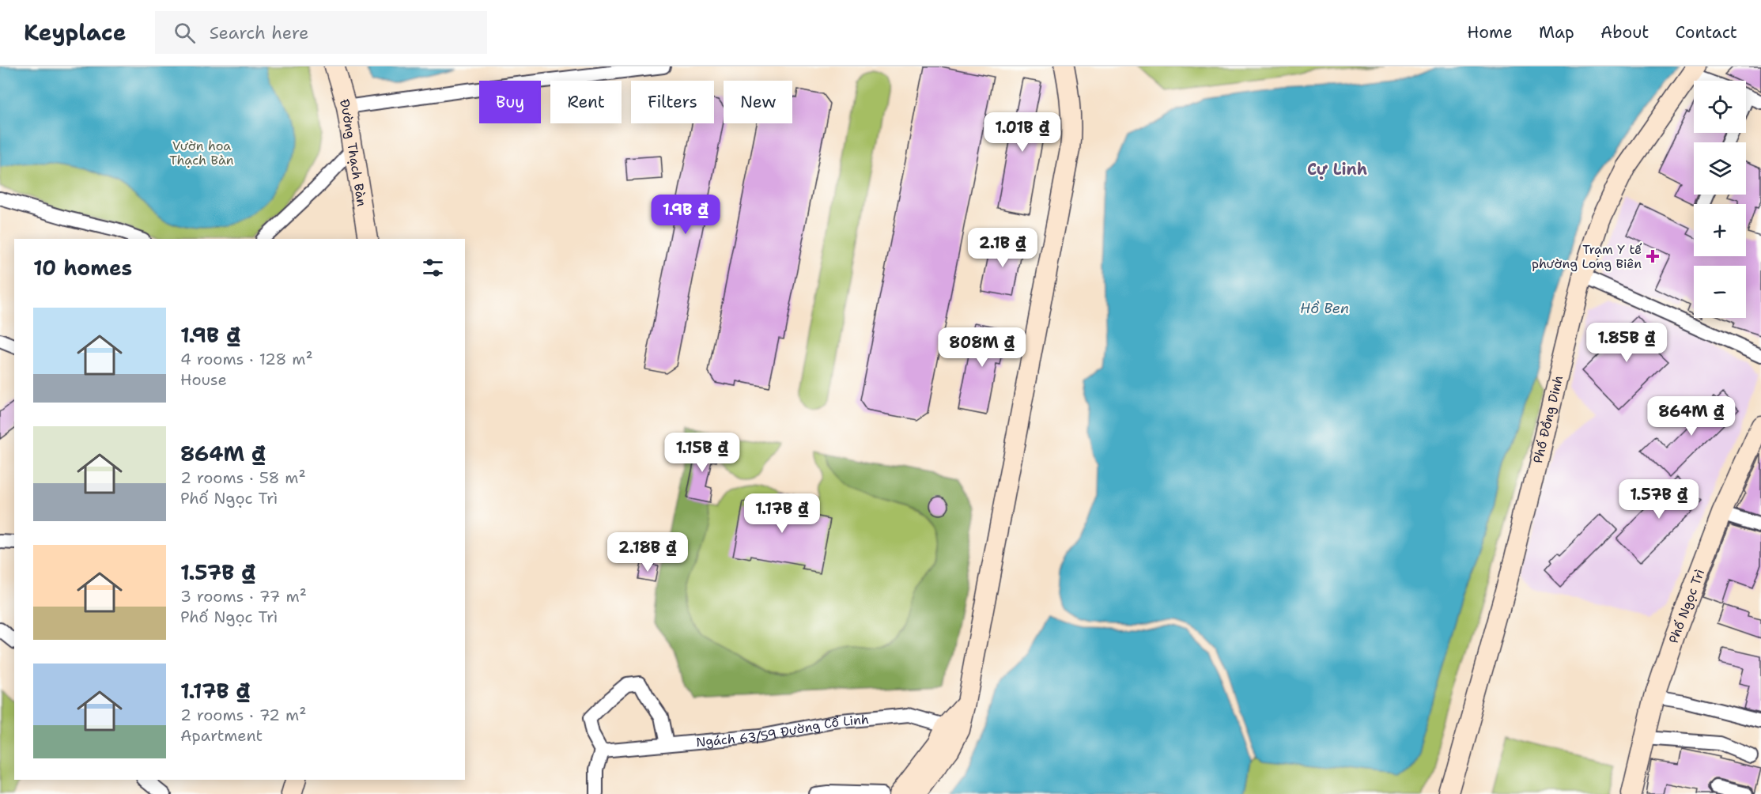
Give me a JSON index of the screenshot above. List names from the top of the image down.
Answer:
{
  "streets": {
    "street": [
      "Đường Thạch Bàn",
      "Phố Đồng Dinh",
      "Phố Ngọc Trì",
      "Ngách 63/59 Đường Cổ Linh"
    ]
  },
  "districts": ["Cự Linh"],
  "water": ["Hồ Ben"],
  "parks": ["Vườn hoa Thạch Bàn"],
  "places": {
    "health": ["Trạm Y tế phường Long Biên"]
  },
  "page": {
    "header": "Keyplace",
    "search": "Search here",
    "nav": [
      "Home",
      "Map",
      "About",
      "Contact"
    ],
    "map_buttons": ["+", "−"],
    "chip": [
      "Buy",
      "Rent",
      "Filters",
      "New"
    ],
    "price": [
      "1.01B ₫",
      "1.9B ₫",
      "2.1B ₫",
      "1.85B ₫",
      "808M ₫",
      "864M ₫",
      "1.15B ₫",
      "1.57B ₫",
      "1.17B ₫",
      "2.18B ₫"
    ],
    "heading": "10 homes",
    "list": [
      {
        "name": "1.9B ₫",
        "note": "4 rooms · 128 m² · House"
      },
      {
        "name": "864M ₫",
        "note": "2 rooms · 58 m² · Phố Ngọc Trì"
      },
      {
        "name": "1.57B ₫",
        "note": "3 rooms · 77 m² · Phố Ngọc Trì"
      },
      {
        "name": "1.17B ₫",
        "note": "2 rooms · 72 m² · Apartment"
      }
    ]
  }
}
